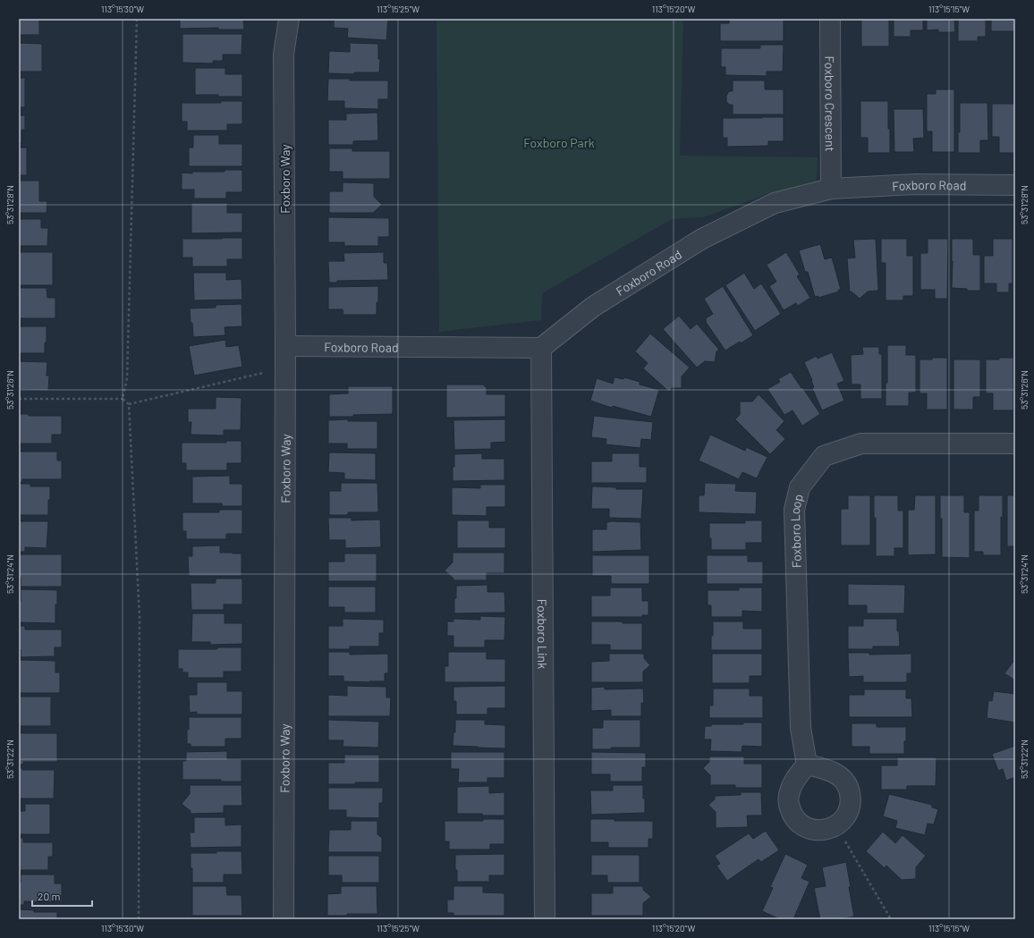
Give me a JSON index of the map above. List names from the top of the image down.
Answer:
{
  "streets": {
    "street": [
      "Foxboro Crescent",
      "Foxboro Way",
      "Foxboro Road",
      "Foxboro Loop",
      "Foxboro Link"
    ]
  },
  "crossings": [
    ["Foxboro Crescent", "Foxboro Road"],
    ["Foxboro Way", "Foxboro Road"],
    ["Foxboro Road", "Foxboro Link"]
  ],
  "parks": ["Foxboro Park"],
  "scale_bar": "20 m",
  "coordinates": [
    "113°15'30\"W",
    "113°15'25\"W",
    "113°15'20\"W",
    "113°15'15\"W",
    "53°31'28\"N",
    "53°31'26\"N",
    "53°31'24\"N",
    "53°31'22\"N"
  ]
}
